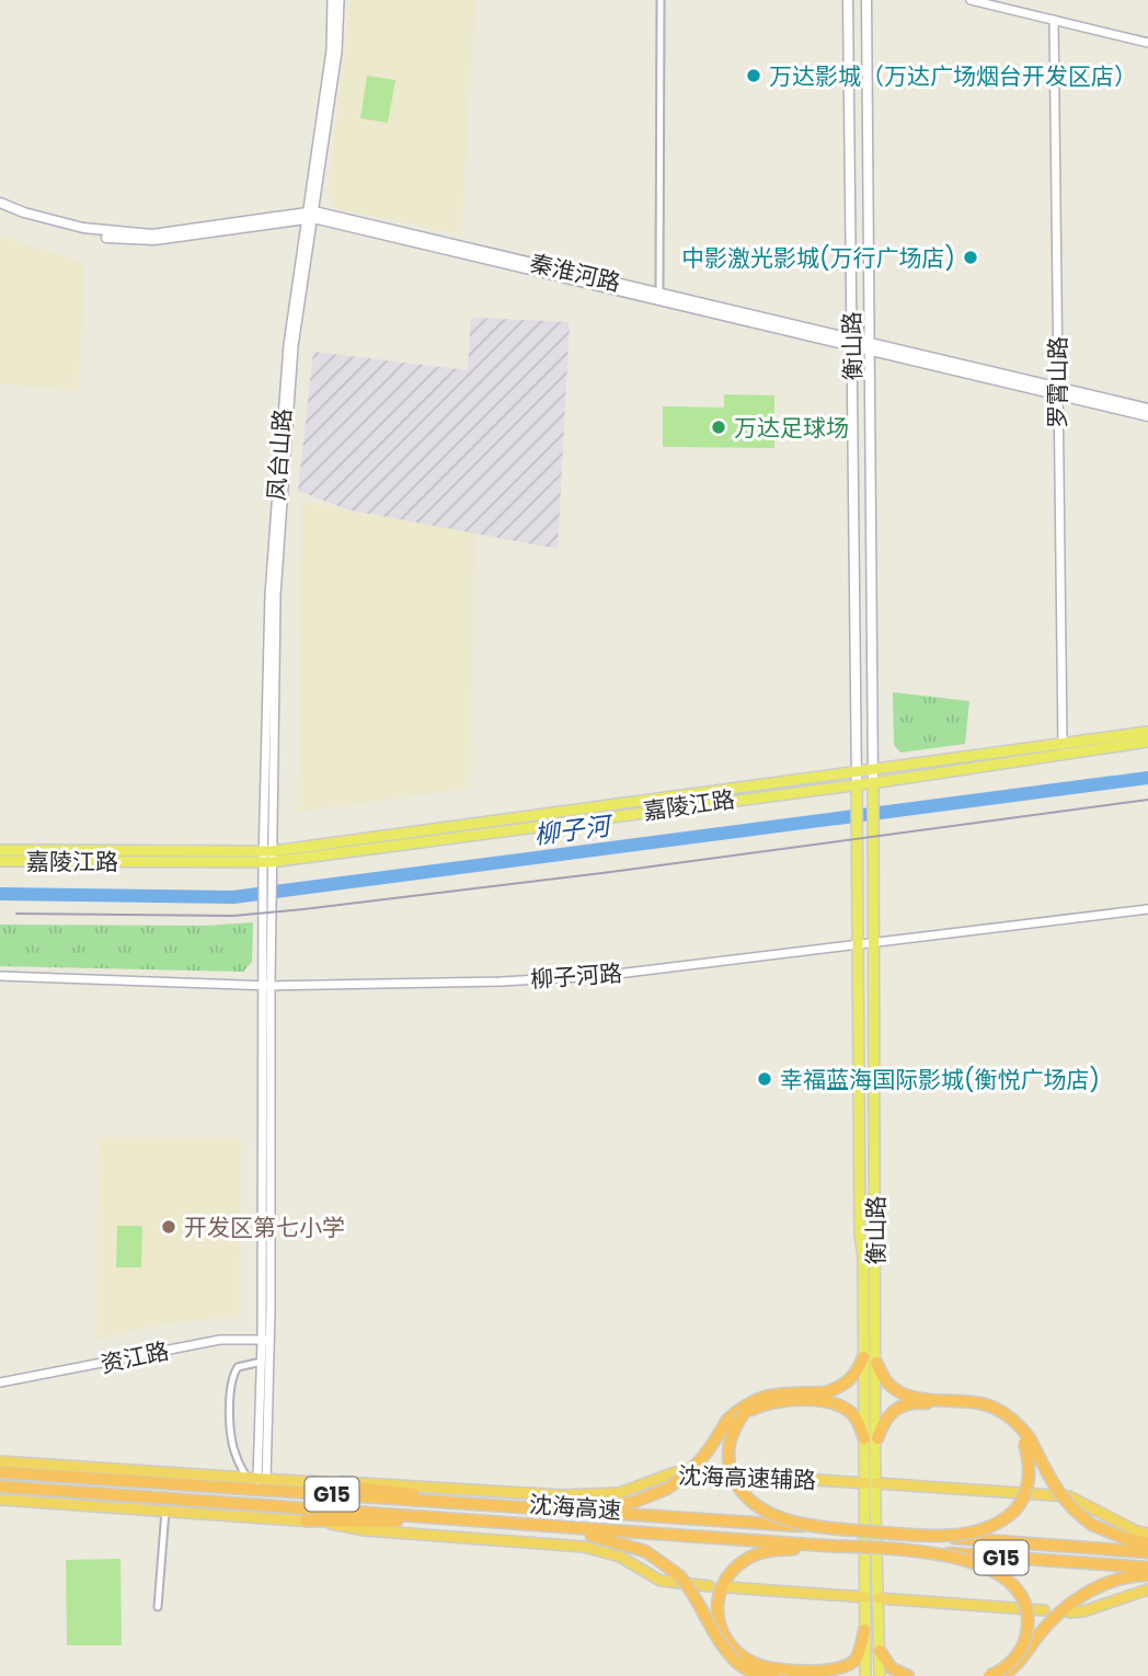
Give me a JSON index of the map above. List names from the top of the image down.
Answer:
{
  "streets": {
    "highway": ["沈海高速辅路", "G15", "沈海高速"],
    "main road": ["秦淮河路", "衡山路", "嘉陵江路"],
    "street": [
      "罗霄山路",
      "凤台山路",
      "柳子河路",
      "资江路"
    ]
  },
  "crossings": [
    ["秦淮河路", "衡山路"],
    ["秦淮河路", "罗霄山路"],
    ["秦淮河路", "凤台山路"],
    ["衡山路", "嘉陵江路"],
    ["衡山路", "柳子河路"],
    ["衡山路", "沈海高速辅路"],
    ["罗霄山路", "嘉陵江路"],
    ["凤台山路", "嘉陵江路"],
    ["凤台山路", "柳子河路"],
    ["凤台山路", "资江路"]
  ],
  "water": ["柳子河"],
  "places": [
    "万达影城（万达广场烟台开发区店）",
    "中影激光影城(万行广场店)",
    "万达足球场",
    "幸福蓝海国际影城(衡悦广场店)",
    "开发区第七小学"
  ]
}
